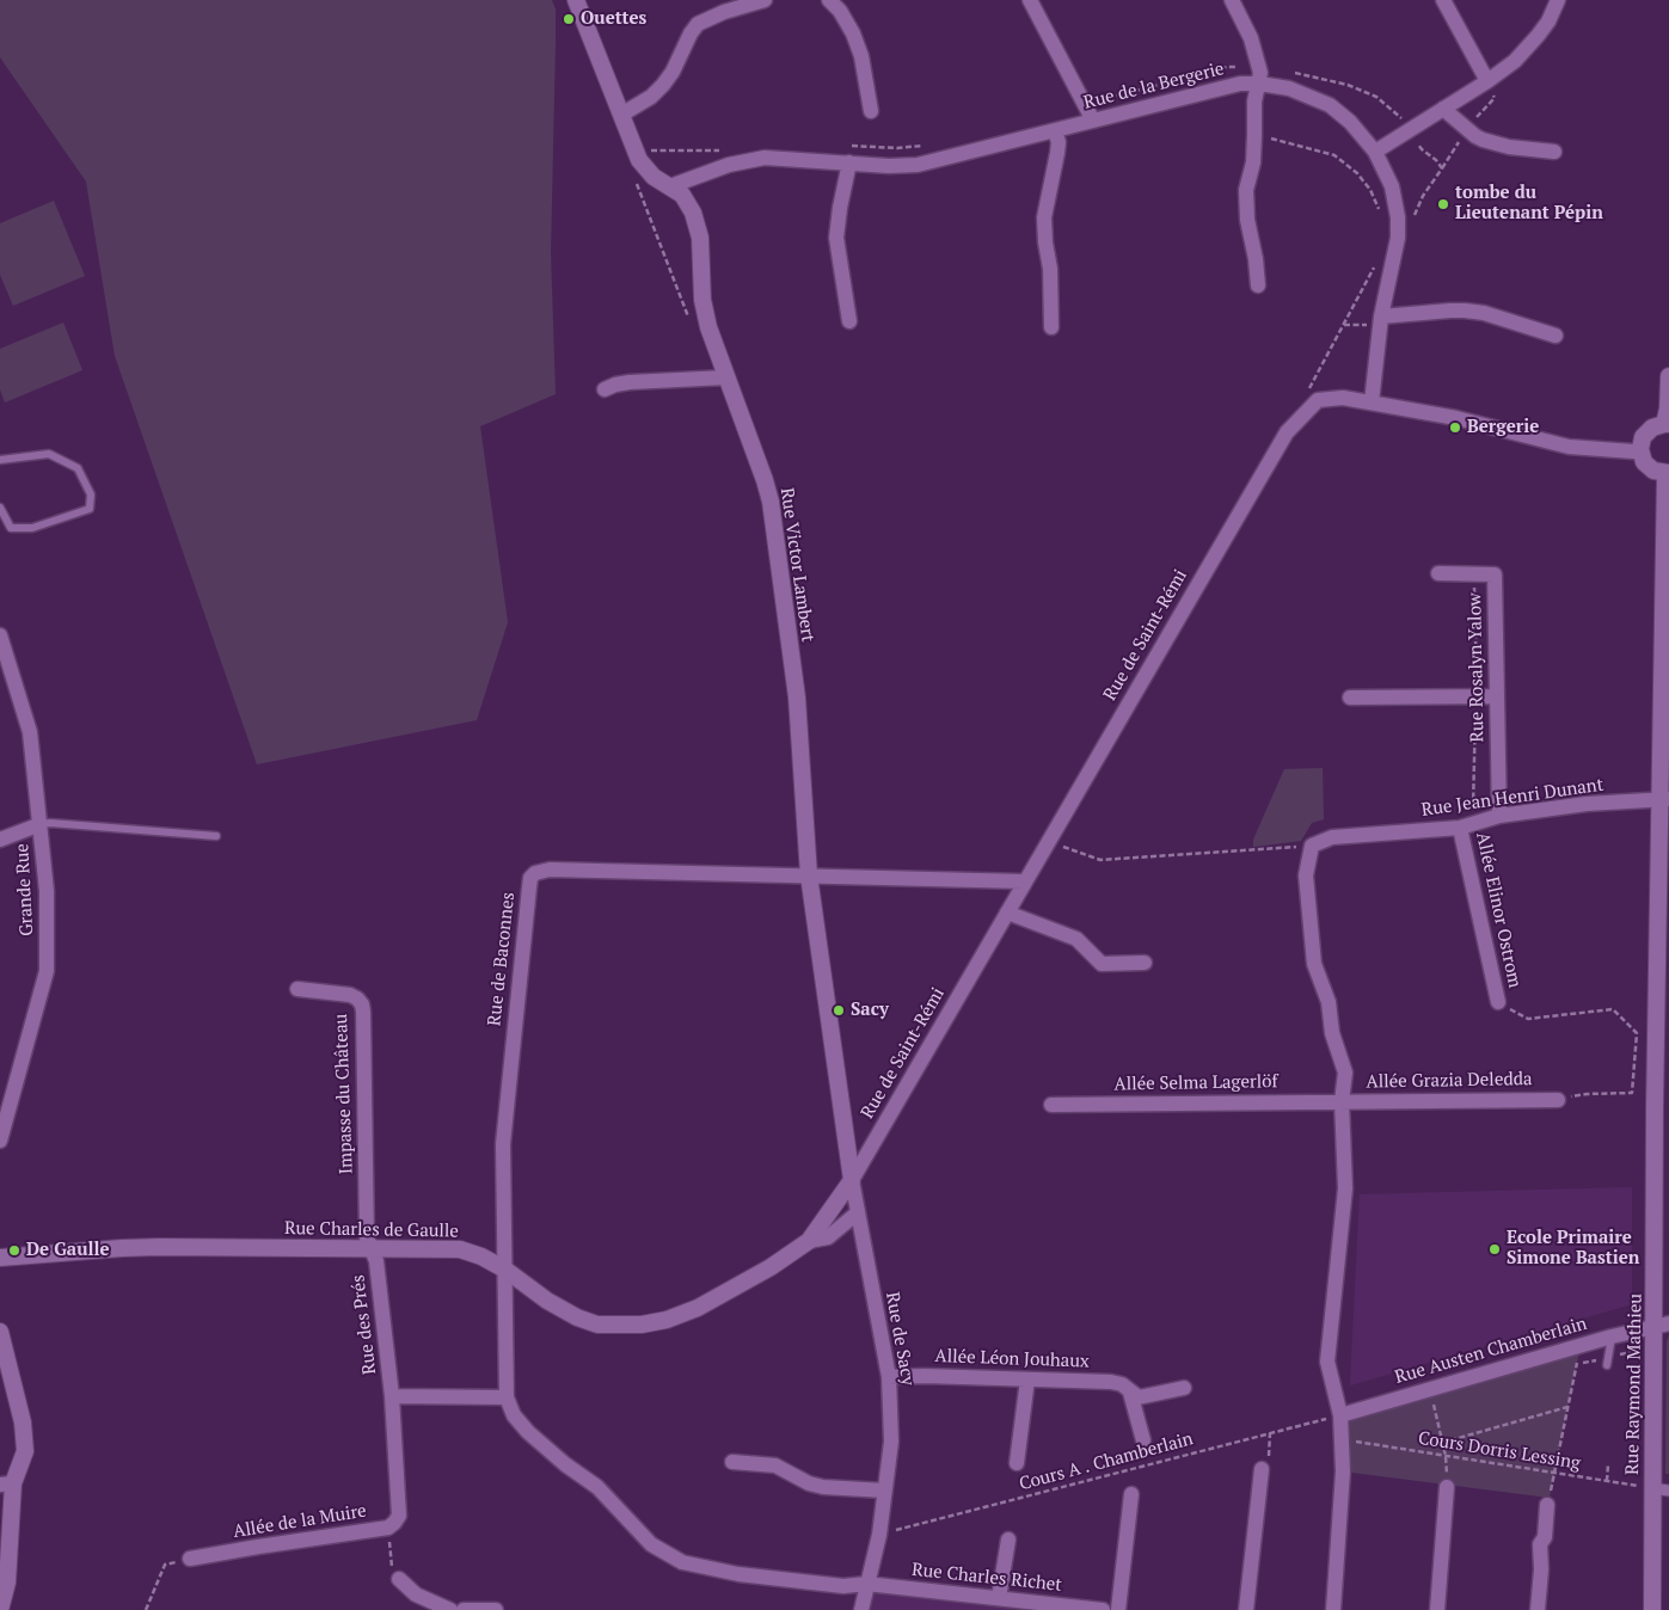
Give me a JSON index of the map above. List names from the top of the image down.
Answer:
{
  "streets": {
    "street": [
      "Rue de la Bergerie",
      "Rue Victor Lambert",
      "Rue de Saint-Rémi",
      "Rue Rosalyn Yalow",
      "Rue Jean Henri Dunant",
      "Grande Rue",
      "Allée Elinor Ostrom",
      "Rue de Baconnes",
      "Allée Grazia Deledda",
      "Allée Selma Lagerlöf",
      "Impasse du Château",
      "Rue Charles de Gaulle",
      "Rue des Prés",
      "Rue de Sacy",
      "Rue Austen Chamberlain",
      "Allée Léon Jouhaux",
      "Rue Raymond Mathieu",
      "Allée de la Muire",
      "Rue Charles Richet"
    ],
    "path": ["Cours Dorris Lessing", "Cours A . Chamberlain"]
  },
  "crossings": [
    ["Rue de la Bergerie", "Rue Victor Lambert"],
    ["Rue de la Bergerie", "Rue de Saint-Rémi"],
    ["Rue Victor Lambert", "Rue de Saint-Rémi"],
    ["Rue Victor Lambert", "Rue de Baconnes"],
    ["Rue Victor Lambert", "Rue Charles de Gaulle"],
    ["Rue Victor Lambert", "Rue de Sacy"],
    ["Rue de Saint-Rémi", "Rue de Baconnes"],
    ["Rue de Saint-Rémi", "Rue Charles de Gaulle"],
    ["Rue de Saint-Rémi", "Rue de Sacy"],
    ["Rue Rosalyn Yalow", "Rue Jean Henri Dunant"],
    ["Rue Jean Henri Dunant", "Allée Elinor Ostrom"],
    ["Rue Jean Henri Dunant", "Rue Raymond Mathieu"],
    ["Rue de Baconnes", "Rue Charles de Gaulle"],
    ["Rue de Baconnes", "Rue Charles Richet"],
    ["Allée Grazia Deledda", "Allée Selma Lagerlöf"],
    ["Impasse du Château", "Rue Charles de Gaulle"],
    ["Impasse du Château", "Rue des Prés"],
    ["Rue Charles de Gaulle", "Rue des Prés"],
    ["Rue Charles de Gaulle", "Rue de Sacy"],
    ["Rue des Prés", "Allée de la Muire"],
    ["Rue de Sacy", "Allée Léon Jouhaux"],
    ["Rue de Sacy", "Cours A . Chamberlain"],
    ["Rue de Sacy", "Rue Charles Richet"],
    ["Rue Austen Chamberlain", "Rue Raymond Mathieu"],
    ["Rue Austen Chamberlain", "Cours A . Chamberlain"],
    ["Rue Raymond Mathieu", "Cours Dorris Lessing"]
  ],
  "places": [
    "Ouettes",
    "tombe du Lieutenant Pépin",
    "Bergerie",
    "Sacy",
    "Ecole Primaire Simone Bastien",
    "De Gaulle"
  ]
}
